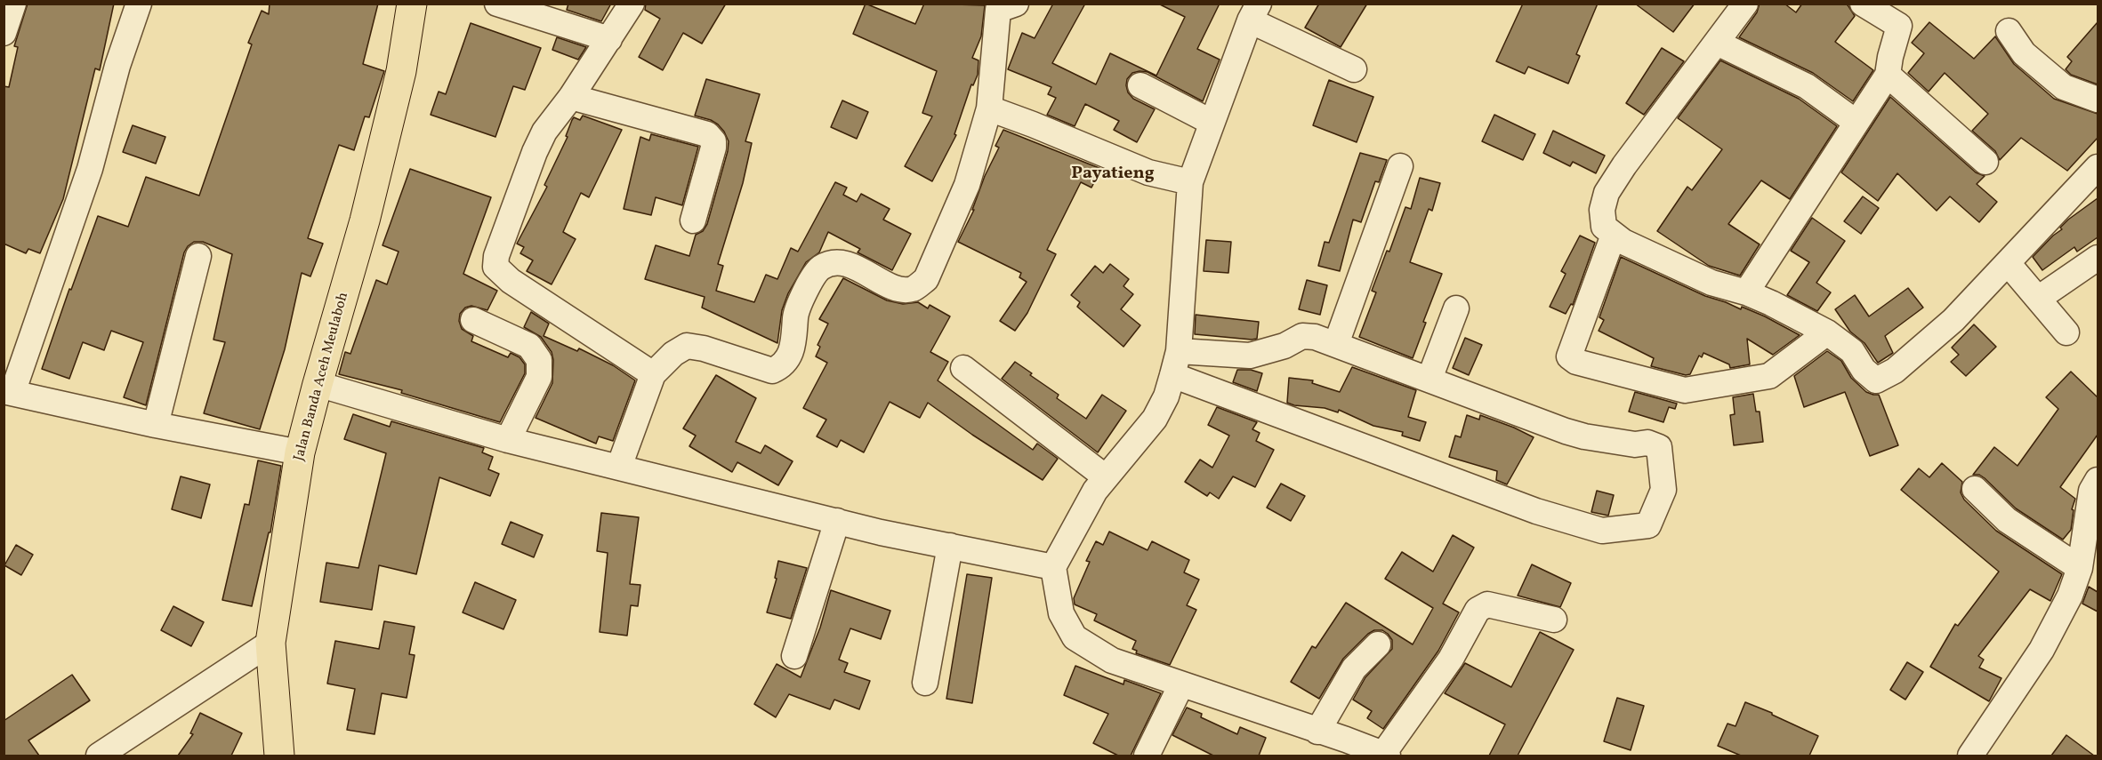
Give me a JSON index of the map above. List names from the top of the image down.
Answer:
{
  "streets": {
    "highway": ["Jalan Banda Aceh Meulaboh"]
  },
  "districts": ["Payatieng"]
}
